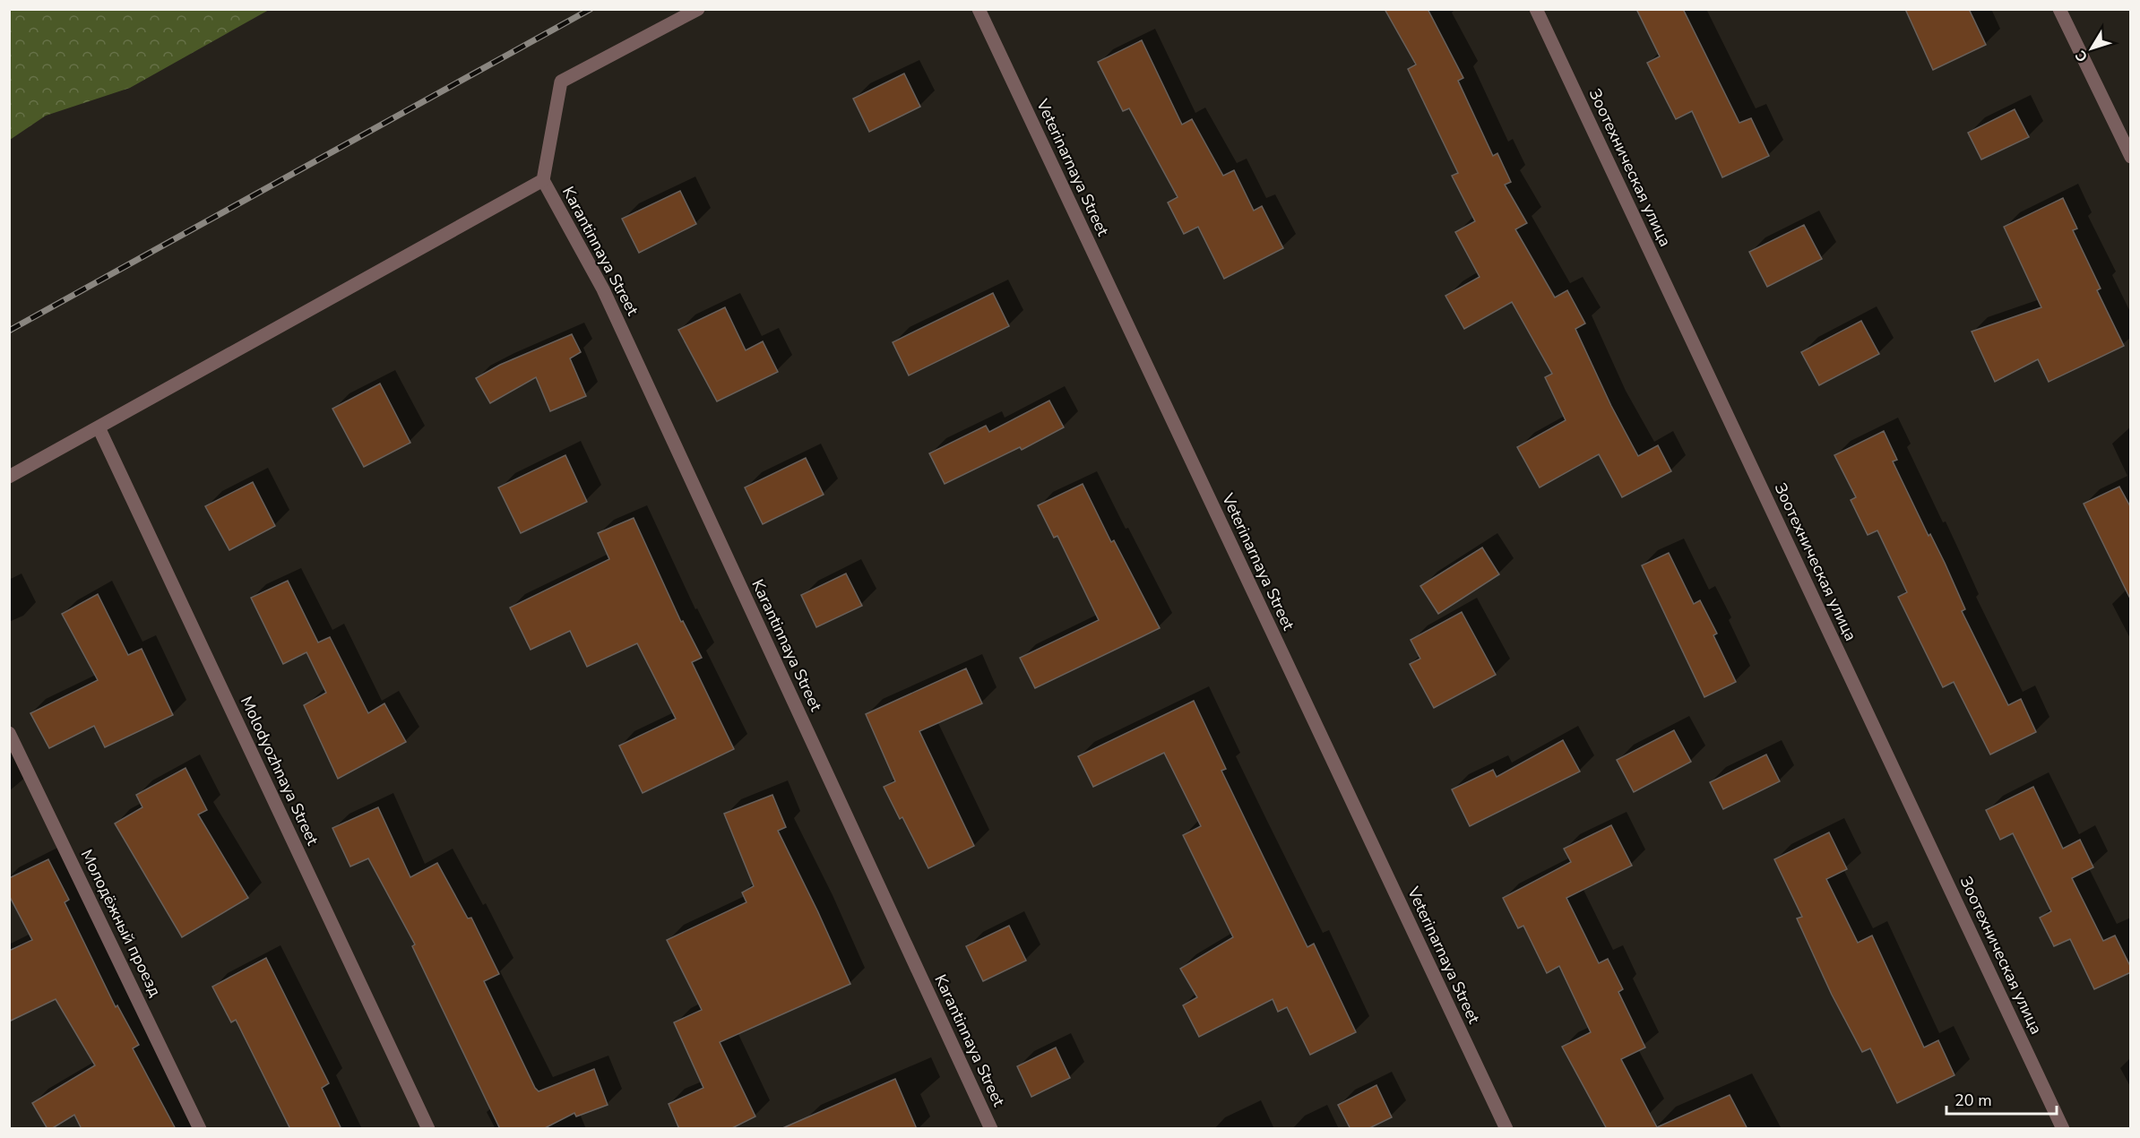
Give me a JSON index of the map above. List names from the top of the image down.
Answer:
{
  "streets": {
    "street": [
      "Veterinarnaya Street",
      "Зоотехническая улица",
      "Karantinnaya Street",
      "Molodyozhnaya Street",
      "Молодёжный проезд"
    ]
  },
  "scale_bar": "20 m",
  "north": "bottom left"
}
